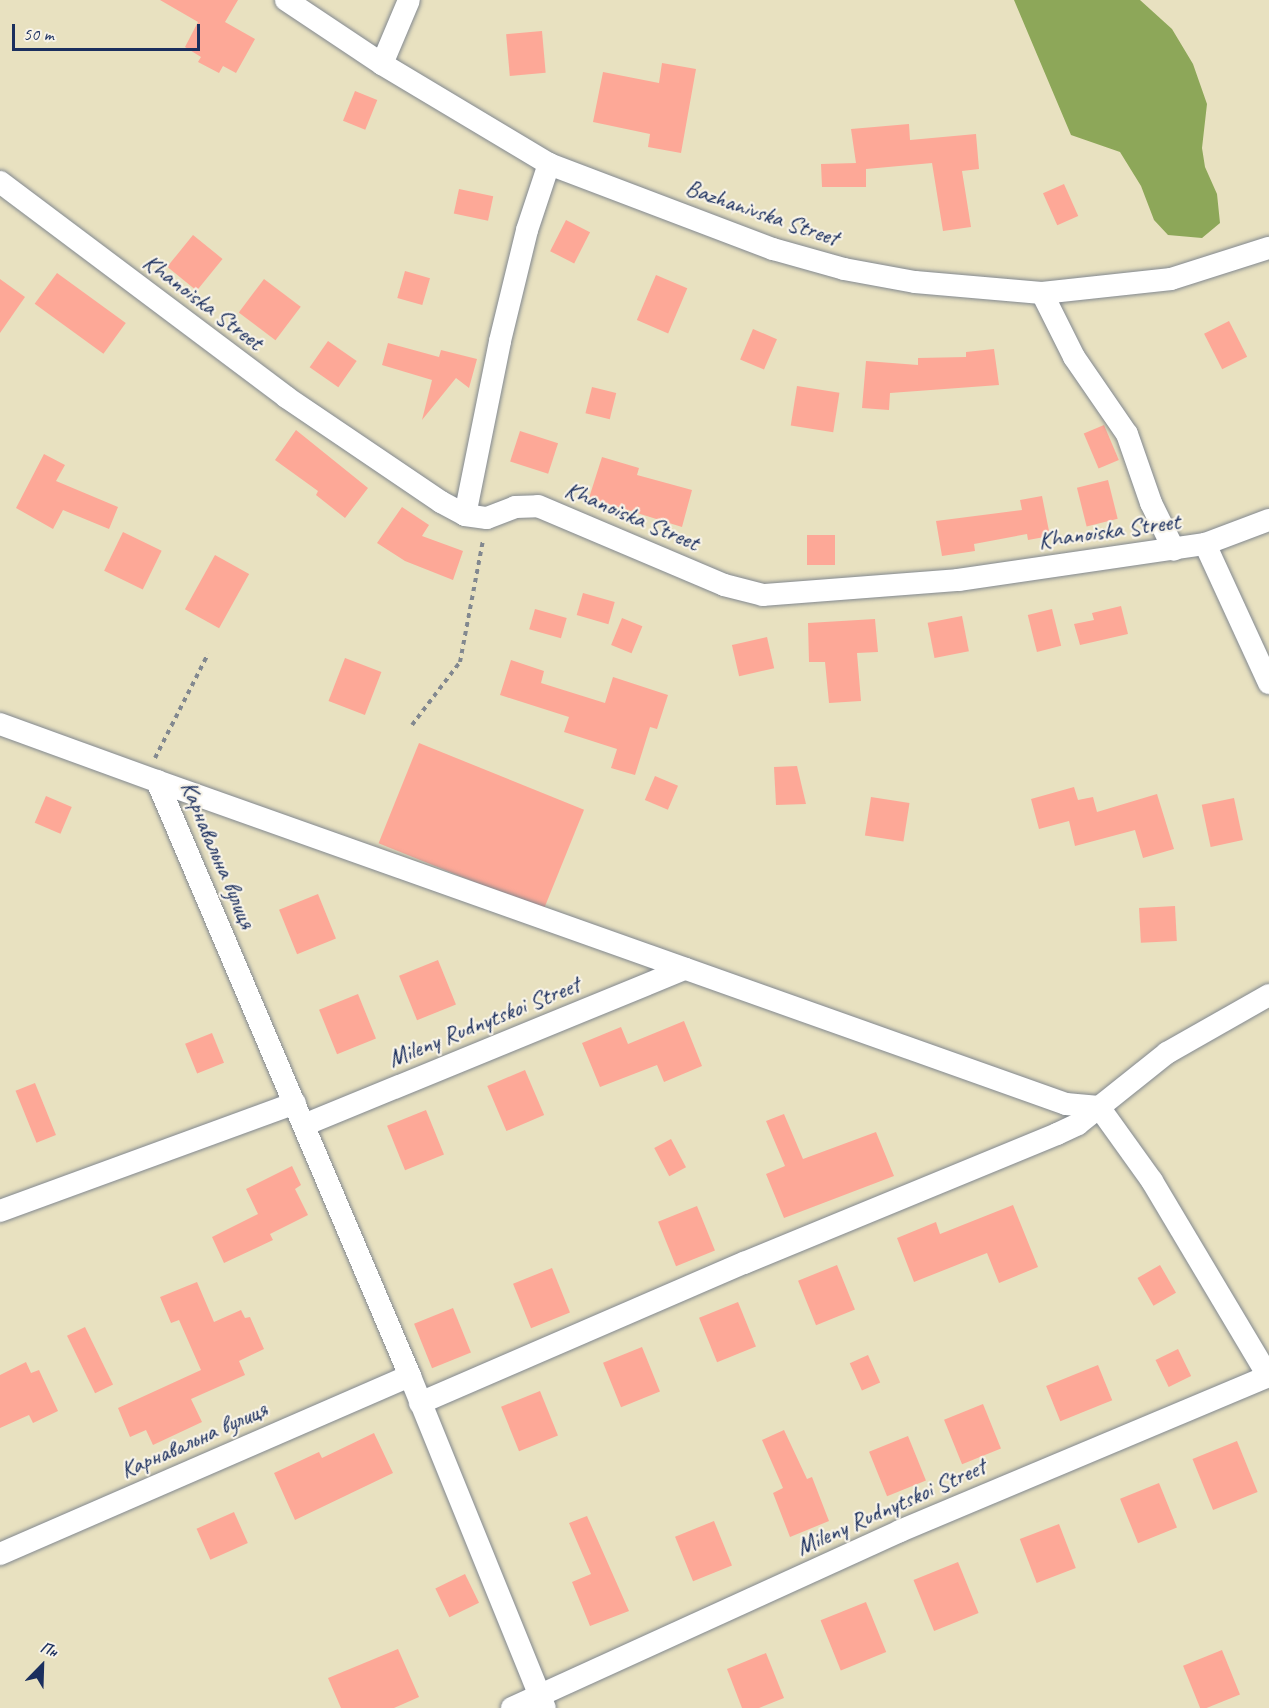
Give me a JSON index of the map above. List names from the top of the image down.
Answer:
{
  "streets": {
    "street": [
      "Bazhanivska Street",
      "Khanoiska Street",
      "Карнавальна вулиця",
      "Mileny Rudnytskoi Street"
    ]
  },
  "crossings": [
    ["Карнавальна вулиця", "Mileny Rudnytskoi Street"]
  ],
  "scale_bar": "50 m",
  "north": "top right"
}
